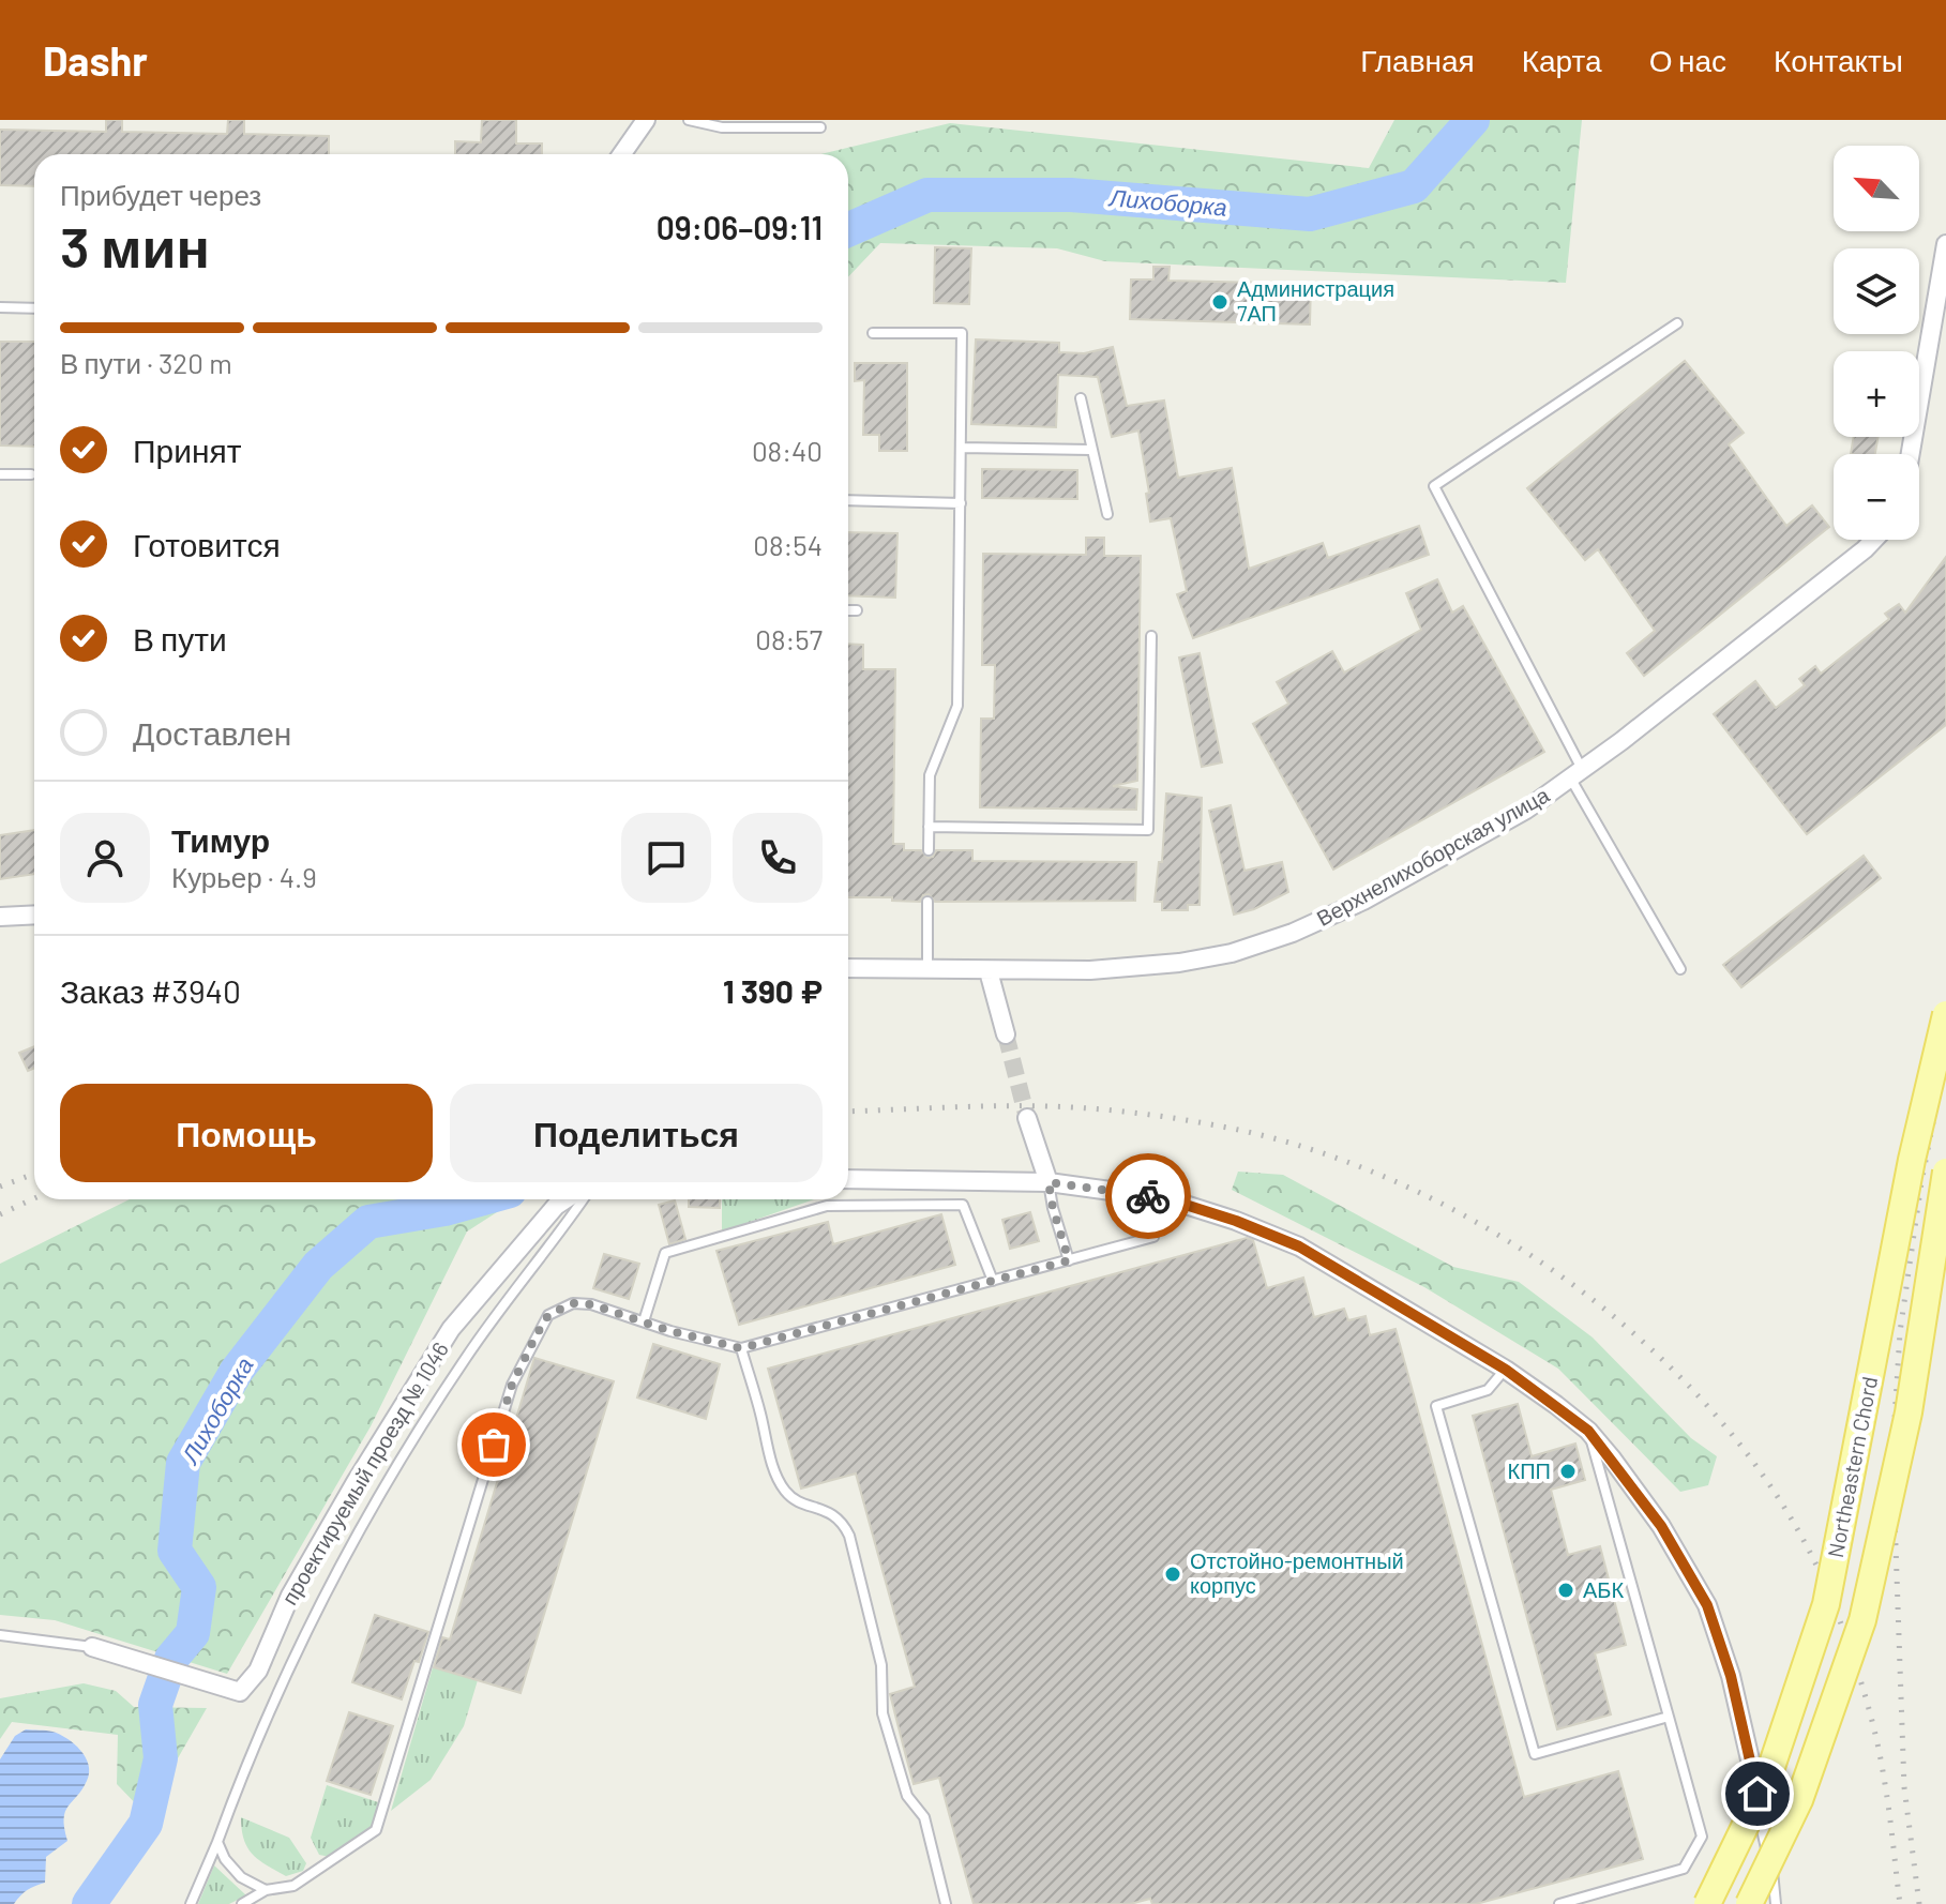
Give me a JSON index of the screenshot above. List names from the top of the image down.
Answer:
{
  "streets": {
    "main road": ["Northeastern Chord"],
    "street": ["Верхнелихоборская улица", "проектируемый проезд № 1046"]
  },
  "water": ["Лихоборка"],
  "places": [
    "Администрация 7АП",
    "КПП",
    "Отстойно-ремонтный корпус",
    "АБК"
  ],
  "north": "top left",
  "page": {
    "header": "Dashr",
    "nav": [
      "Главная",
      "Карта",
      "О нас",
      "Контакты"
    ],
    "map_buttons": ["+", "−"],
    "heading": ["3 мин", "Прибудет через", "09:06–09:11"],
    "panel": [
      "Тимур",
      "Курьер · 4.9",
      "Заказ #3940",
      "1 390 ₽"
    ],
    "bar": "В пути · 320 m",
    "list": [
      ["Принят", "08:40"],
      ["Готовится", "08:54"],
      ["В пути", "08:57"],
      "Доставлен"
    ],
    "buttons": ["Помощь", "Поделиться"]
  }
}
